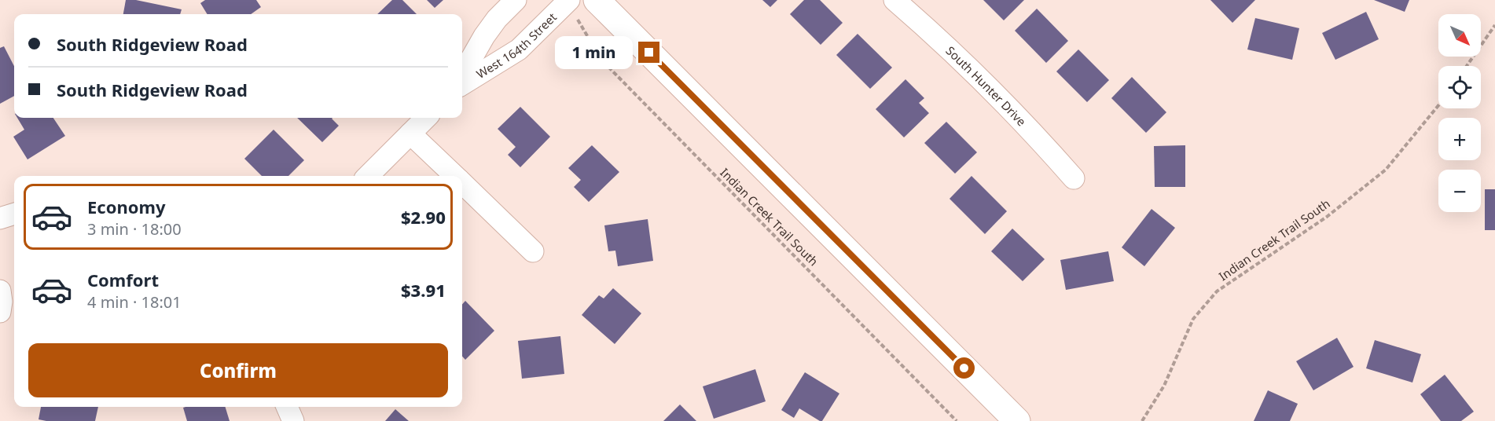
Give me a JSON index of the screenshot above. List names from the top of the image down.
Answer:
{
  "streets": {
    "street": ["West 164th Street", "South Hunter Drive"],
    "path": ["Indian Creek Trail South"]
  },
  "crossings": [
    ["West 164th Street", "Indian Creek Trail South"]
  ],
  "north": "bottom right",
  "page": {
    "map_buttons": ["+", "−"],
    "banner": ["South Ridgeview Road", "South Ridgeview Road"],
    "bubble": "1 min",
    "list": [
      {
        "name": "Economy",
        "note": "3 min · 18:00",
        "value": "$2.90"
      },
      {
        "name": "Comfort",
        "note": "4 min · 18:01",
        "value": "$3.91"
      }
    ],
    "buttons": "Confirm"
  }
}
